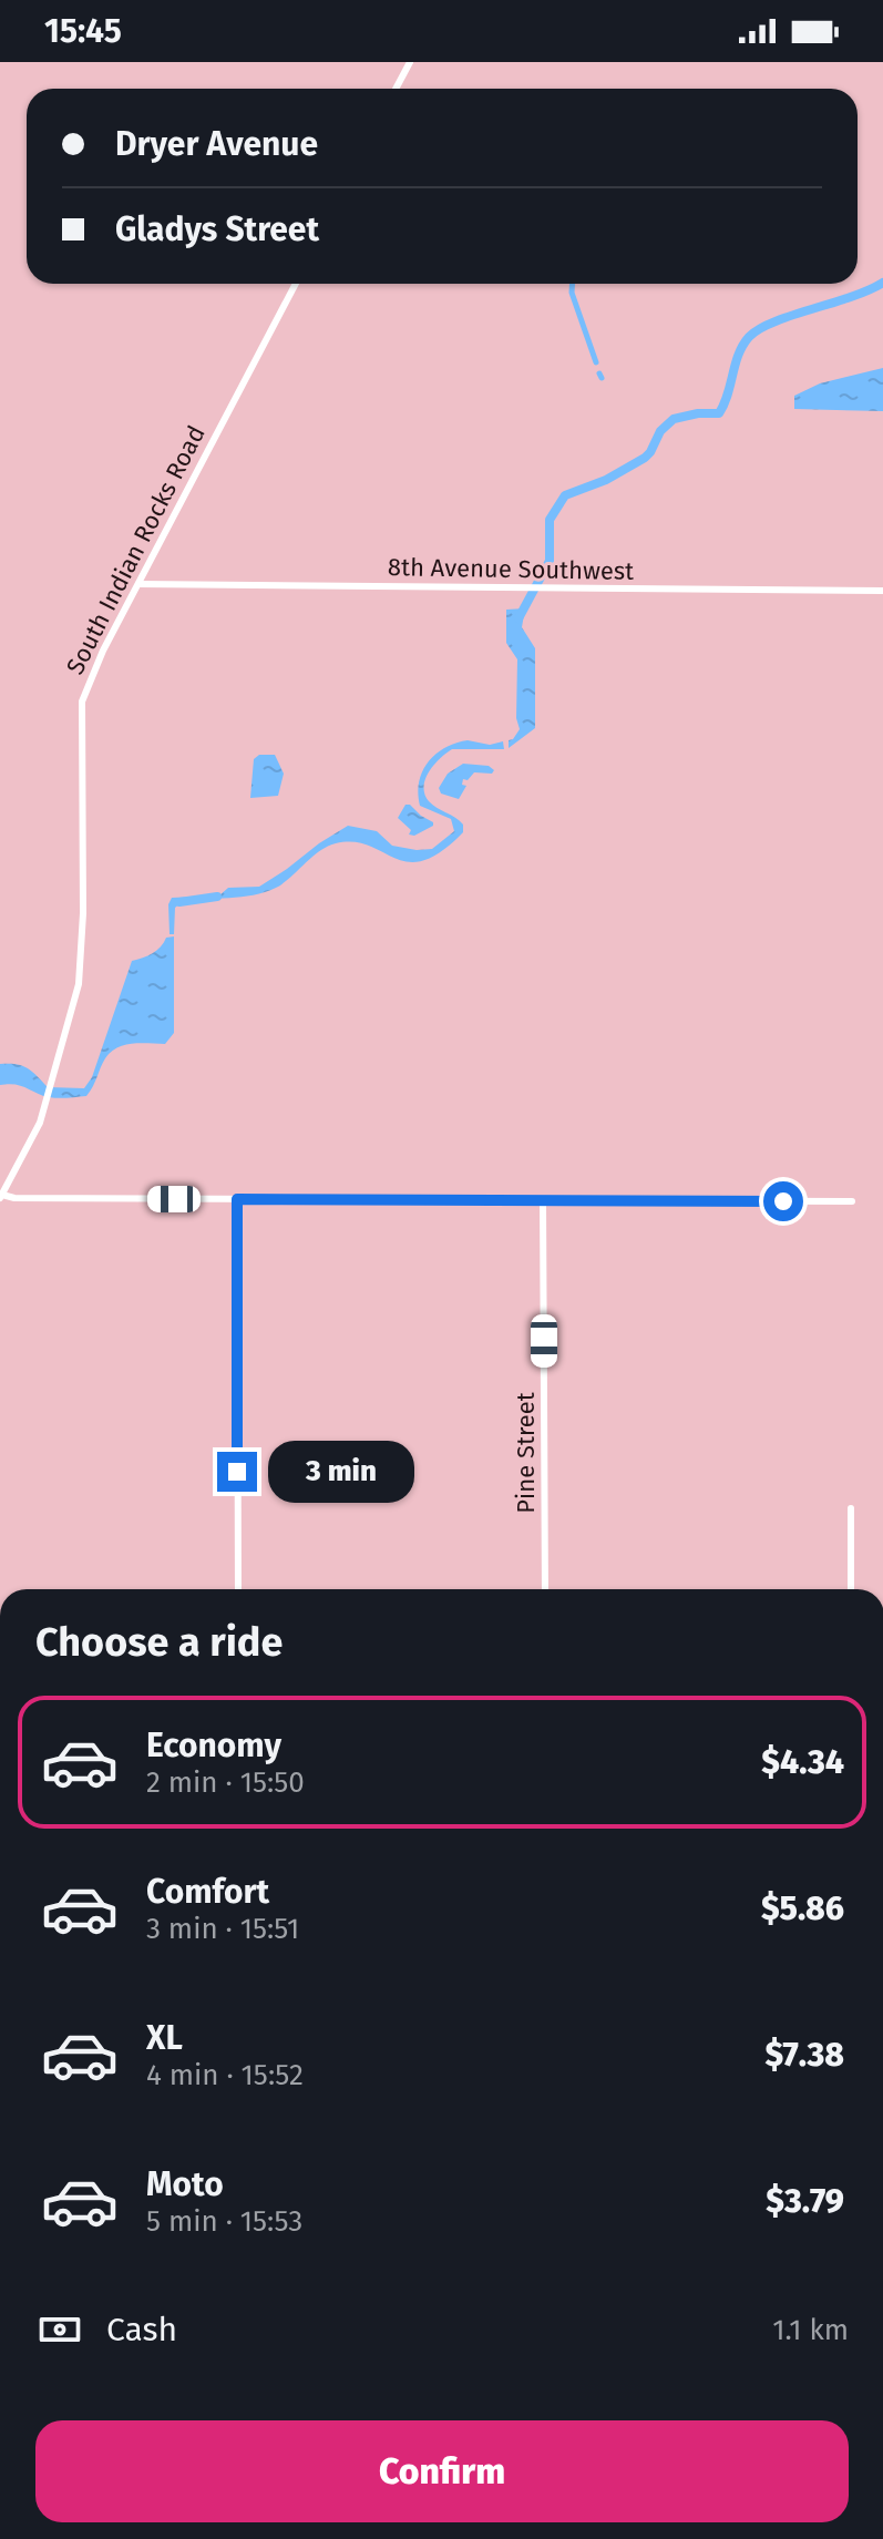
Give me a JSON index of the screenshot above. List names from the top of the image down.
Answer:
{
  "streets": {
    "street": ["South Indian Rocks Road", "8th Avenue Southwest", "Pine Street"]
  },
  "crossings": [
    ["South Indian Rocks Road", "8th Avenue Southwest"]
  ],
  "page": {
    "status": "15:45",
    "banner": ["Dryer Avenue", "Gladys Street"],
    "bubble": "3 min",
    "heading": "Choose a ride",
    "list": [
      {
        "name": "Economy",
        "note": "2 min · 15:50",
        "value": "$4.34"
      },
      {
        "name": "Comfort",
        "note": "3 min · 15:51",
        "value": "$5.86"
      },
      {
        "name": "XL",
        "note": "4 min · 15:52",
        "value": "$7.38"
      },
      {
        "name": "Moto",
        "note": "5 min · 15:53",
        "value": "$3.79"
      }
    ],
    "pay": ["Cash", "1.1 km"],
    "buttons": "Confirm"
  }
}
